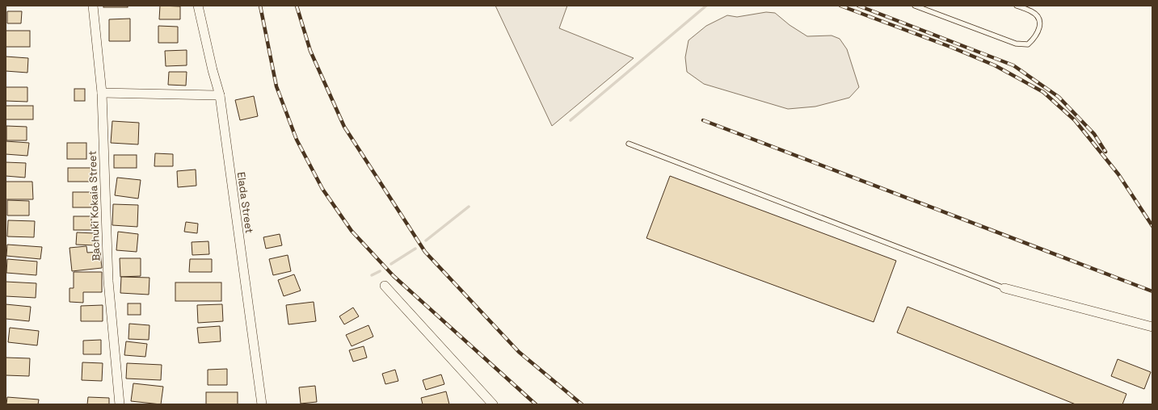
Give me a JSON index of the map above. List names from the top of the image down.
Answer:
{
  "streets": {
    "street": ["Elada Street", "Bachuki Kokaia Street"]
  }
}
